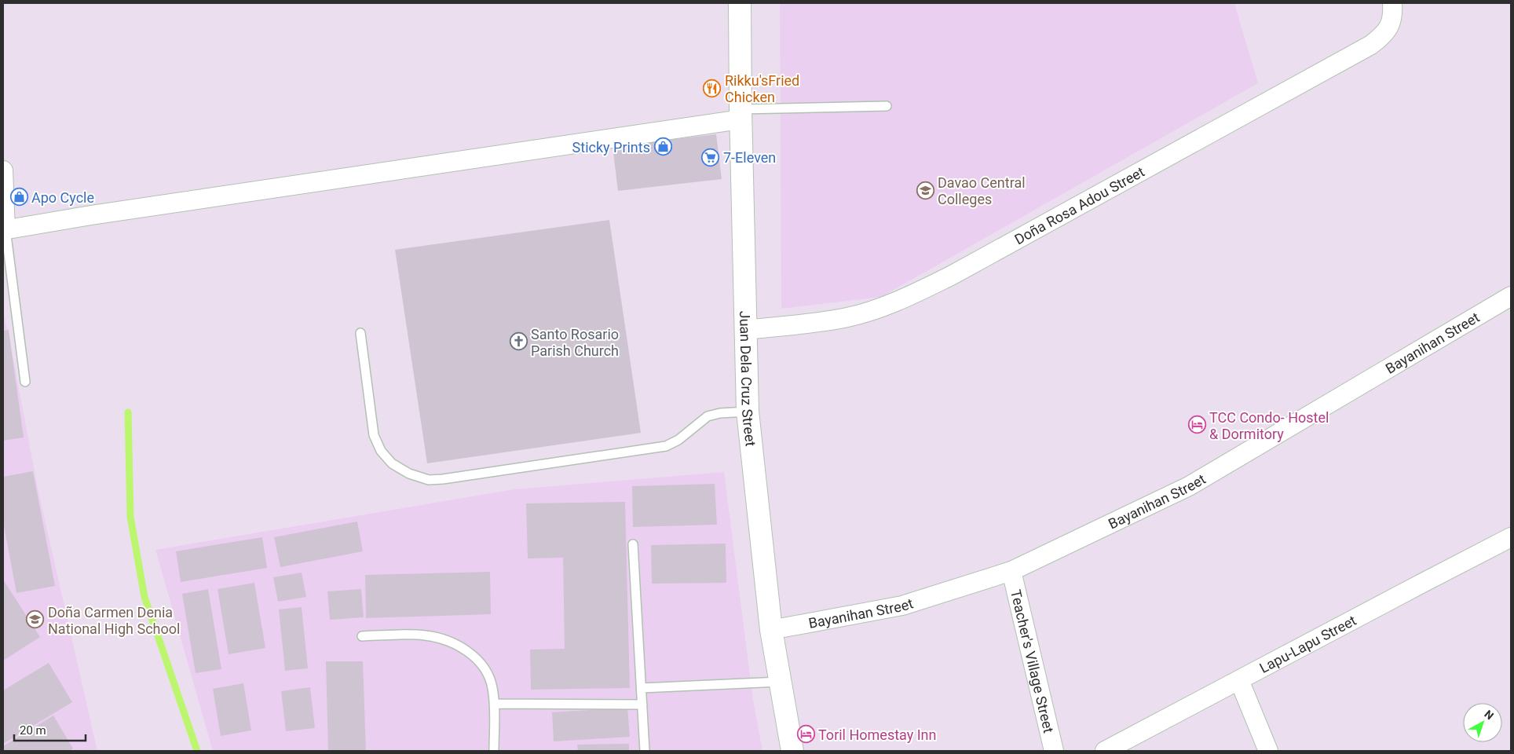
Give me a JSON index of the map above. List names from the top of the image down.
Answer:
{
  "streets": {
    "street": [
      "Doña Rosa Adou Street",
      "Bayanihan Street",
      "Juan Dela Cruz Street",
      "Lapu-Lapu Street",
      "Teacher's Village Street"
    ]
  },
  "crossings": [
    ["Doña Rosa Adou Street", "Juan Dela Cruz Street"],
    ["Bayanihan Street", "Juan Dela Cruz Street"],
    ["Bayanihan Street", "Teacher's Village Street"]
  ],
  "places": {
    "restaurant": ["Rikku'sFried Chicken"],
    "shop": ["Sticky Prints", "Apo Cycle"],
    "supermarket": ["7-Eleven"],
    "school or university": ["Davao Central Colleges", "Doña Carmen Denia National High School"],
    "church": ["Santo Rosario Parish Church"],
    "hotel": ["TCC Condo- Hostel & Dormitory", "Toril Homestay Inn"]
  },
  "scale_bar": "20 m",
  "north": "top right"
}
